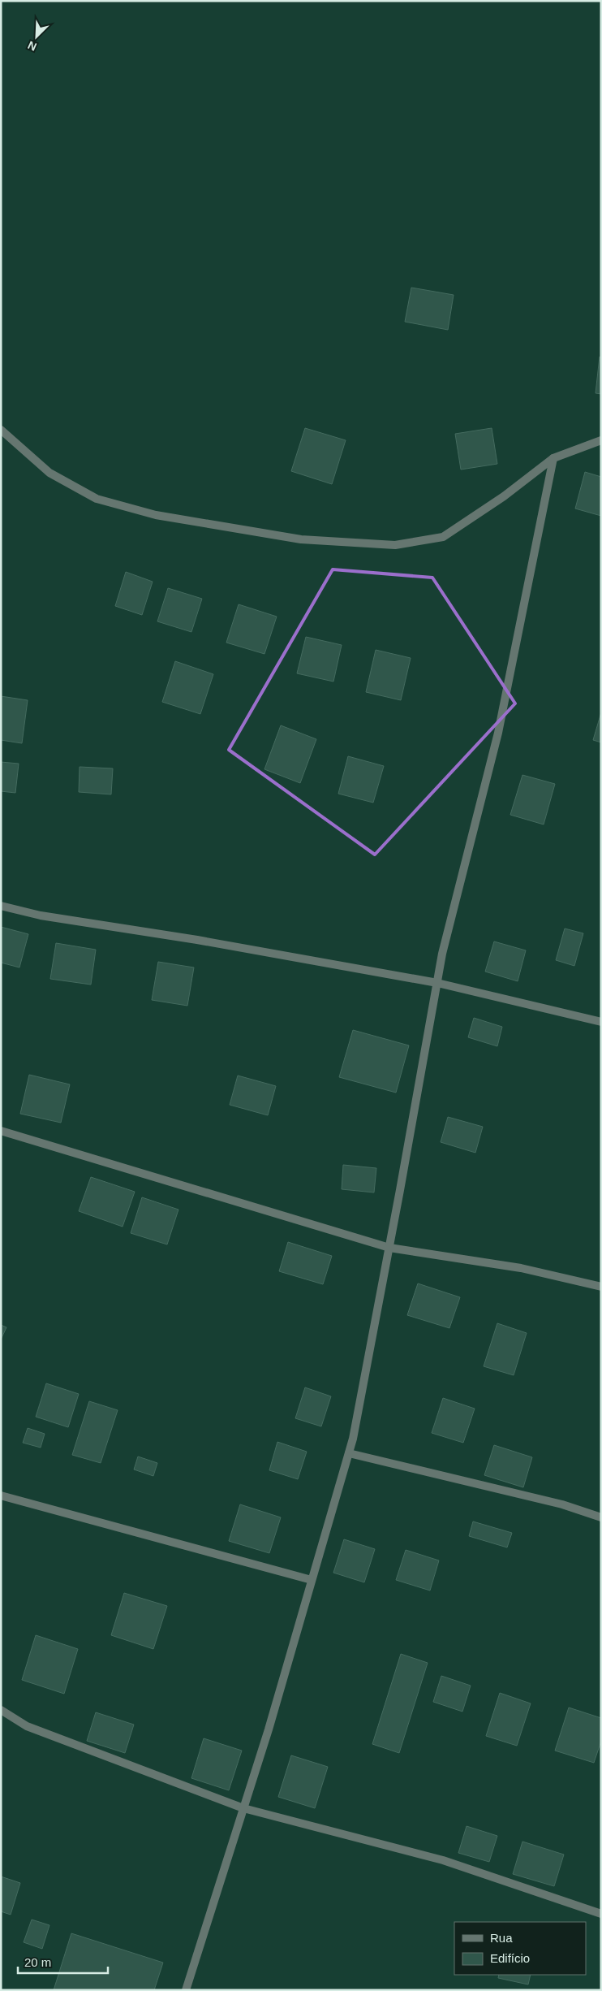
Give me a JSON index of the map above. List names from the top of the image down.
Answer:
{
  "legend": ["Rua", "Edifício"],
  "scale_bar": "20 m",
  "north": "bottom left"
}
